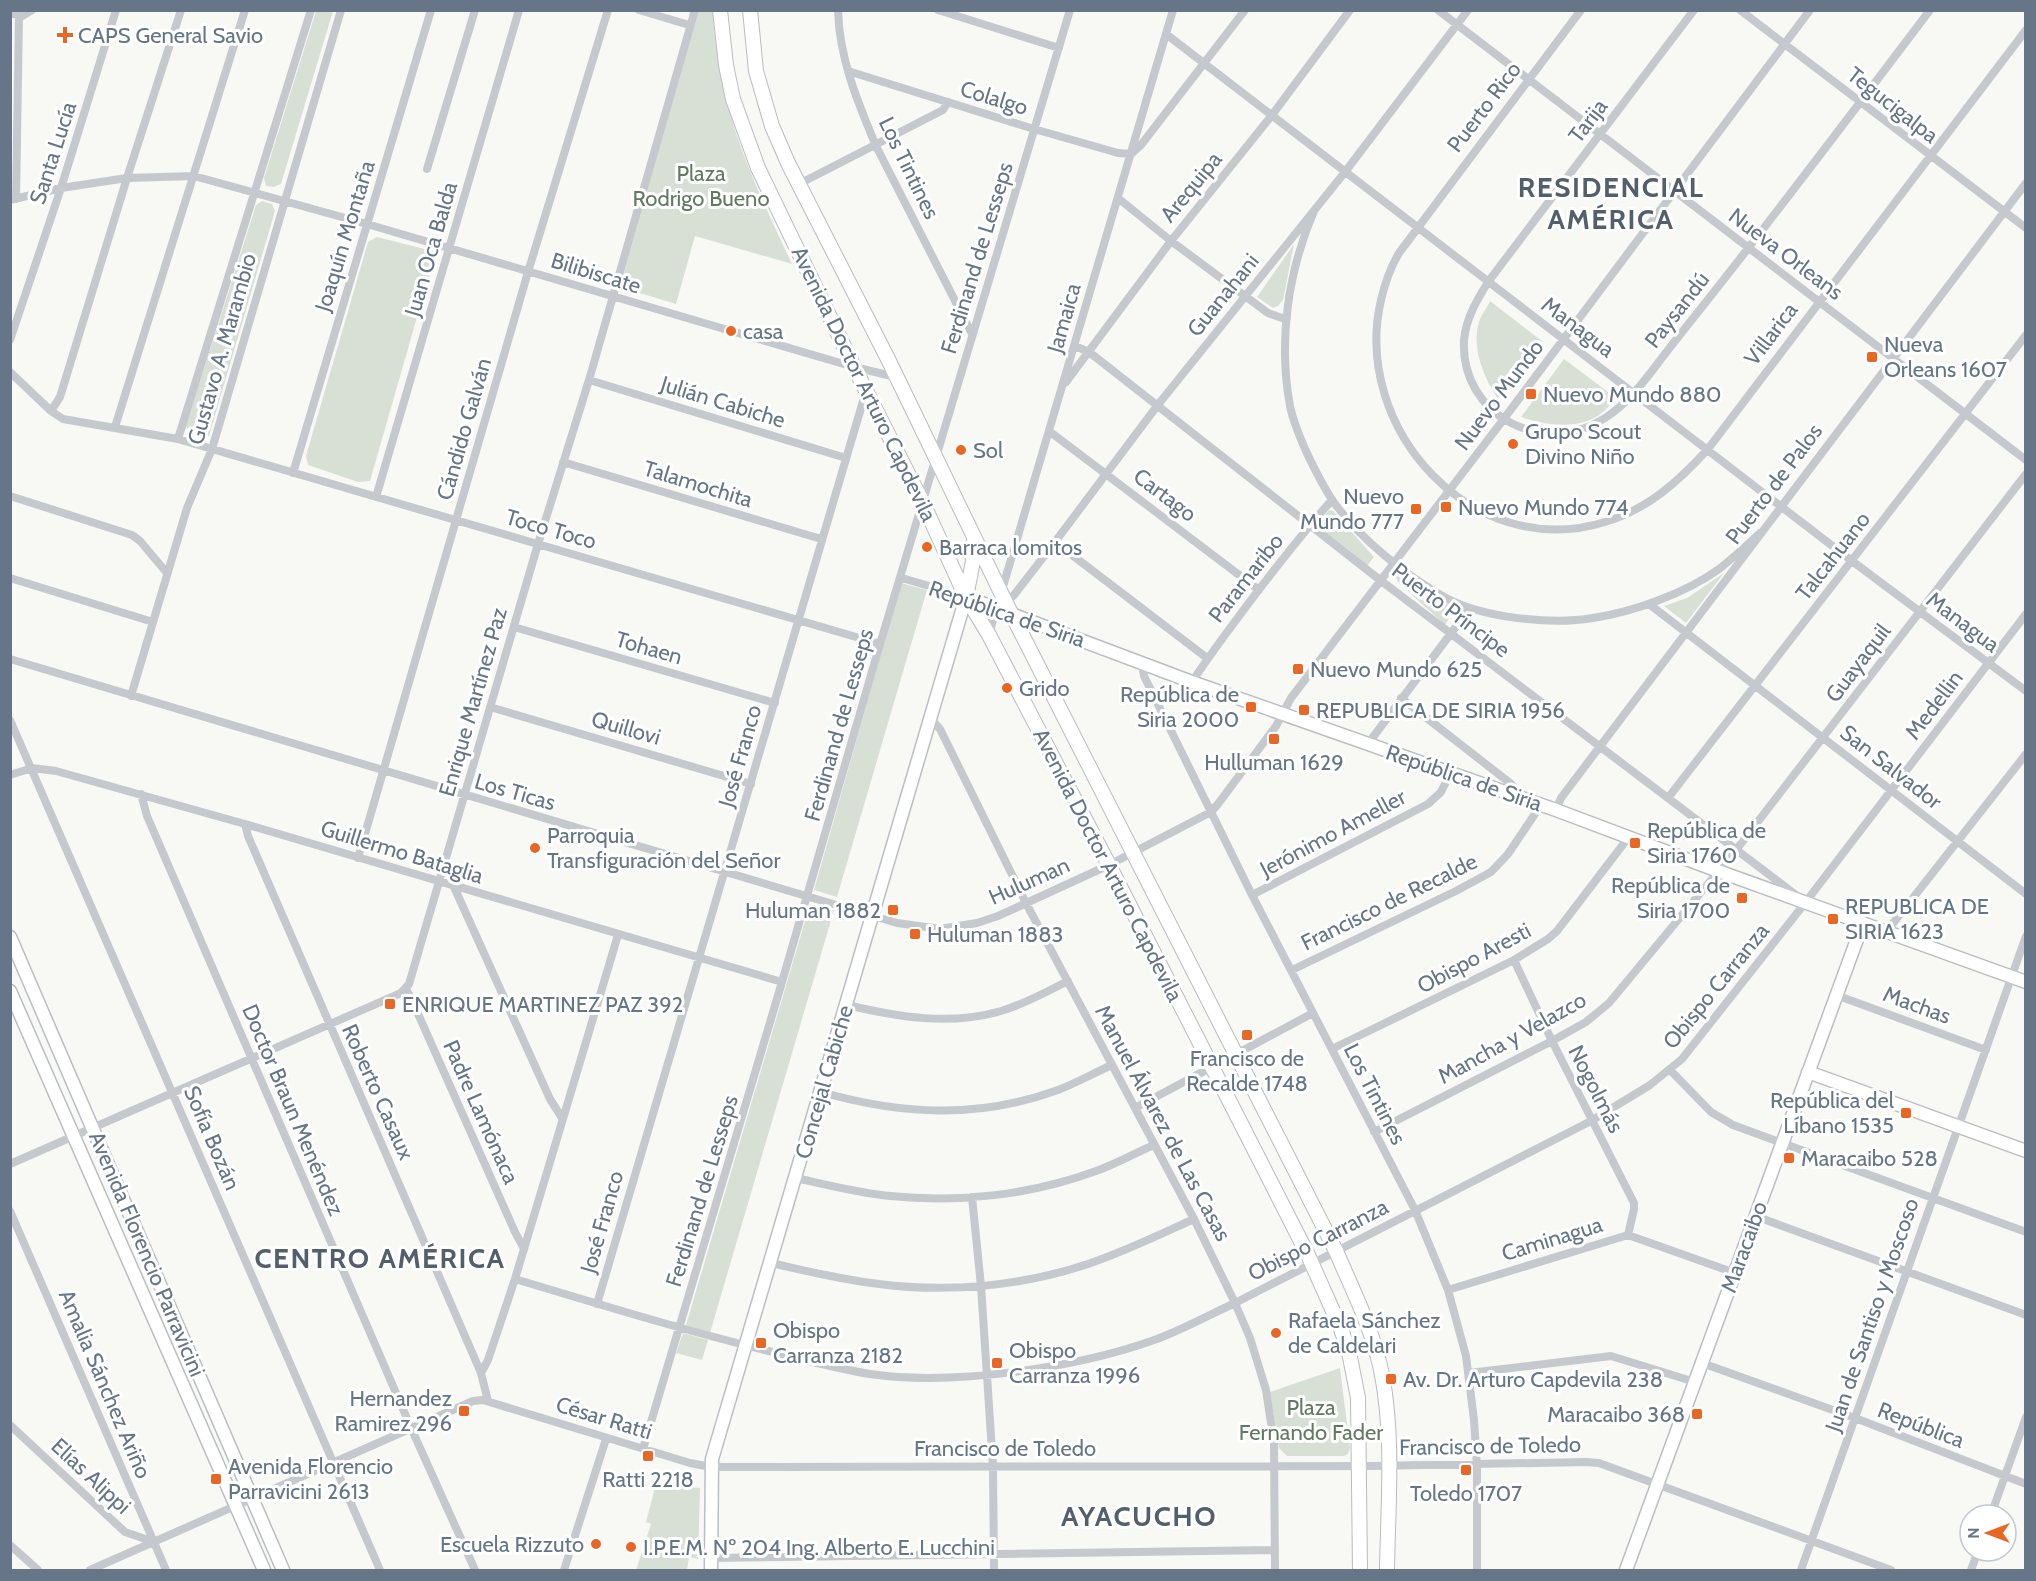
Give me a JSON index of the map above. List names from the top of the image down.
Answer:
{
  "streets": {
    "main road": [
      "Avenida Doctor Arturo Capdevila",
      "República de Siria",
      "Concejal Cabiche",
      "Maracaibo",
      "Avenida Florencio Parravicini"
    ],
    "street": [
      "Colalgo",
      "Tegucigalpa",
      "Puerto Rico",
      "Tarija",
      "Santa Lucía",
      "Los Tintines",
      "Arequipa",
      "Joaquín Montaña",
      "Juan Oca Balda",
      "Nueva Orleans",
      "Ferdinand de Lesseps",
      "Bilibiscate",
      "Guanahani",
      "Paysandú",
      "Jamaica",
      "Managua",
      "Villarica",
      "Gustavo A. Marambio",
      "Nuevo Mundo",
      "Julián Cabiche",
      "Cándido Galván",
      "Talamochita",
      "Puerto de Palos",
      "Cartago",
      "Toco Toco",
      "Talcahuano",
      "Paramaribo",
      "Puerto Príncipe",
      "Tohaen",
      "Guayaquil",
      "Enrique Martínez Paz",
      "Medellin",
      "Quillovi",
      "José Franco",
      "San Salvador",
      "Los Ticas",
      "Jerónimo Ameller",
      "Guillermo Bataglia",
      "Huluman",
      "Francisco de Recalde",
      "Obispo Aresti",
      "Obispo Carranza",
      "Machas",
      "Mancha y Velazco",
      "Nogolmás",
      "Roberto Casaux",
      "Doctor Braun Menéndez",
      "Padre Lamónaca",
      "Manuel Álvarez de Las Casas",
      "Sofía Bozán",
      "Caminagua",
      "Juan de Santiso y Moscoso",
      "Amalia Sánchez Ariño",
      "César Ratti",
      "República",
      "Francisco de Toledo",
      "Elías Alippi"
    ]
  },
  "crossings": [
    ["Colalgo", "Los Tintines"],
    ["Colalgo", "Ferdinand de Lesseps"],
    ["Colalgo", "Jamaica"],
    ["Tegucigalpa", "Paysandú"],
    ["Tegucigalpa", "Villarica"],
    ["Tegucigalpa", "Nuevo Mundo"],
    ["Tegucigalpa", "Puerto de Palos"],
    ["Puerto Rico", "Nueva Orleans"],
    ["Puerto Rico", "Managua"],
    ["Puerto Rico", "Villarica"],
    ["Tarija", "Nueva Orleans"],
    ["Tarija", "Paysandú"],
    ["Tarija", "Managua"],
    ["Santa Lucía", "Bilibiscate"],
    ["Los Tintines", "Ferdinand de Lesseps"],
    ["Los Tintines", "República de Siria"],
    ["Los Tintines", "Jerónimo Ameller"],
    ["Los Tintines", "Huluman"],
    ["Los Tintines", "Francisco de Recalde"],
    ["Los Tintines", "Obispo Aresti"],
    ["Los Tintines", "Obispo Carranza"],
    ["Los Tintines", "Mancha y Velazco"],
    ["Los Tintines", "Caminagua"],
    ["Los Tintines", "Francisco de Toledo"],
    ["Arequipa", "Jamaica"],
    ["Arequipa", "Managua"],
    ["Arequipa", "Puerto Príncipe"],
    ["Joaquín Montaña", "Bilibiscate"],
    ["Joaquín Montaña", "Toco Toco"],
    ["Juan Oca Balda", "Bilibiscate"],
    ["Juan Oca Balda", "Toco Toco"],
    ["Nueva Orleans", "Guanahani"],
    ["Nueva Orleans", "Paysandú"],
    ["Nueva Orleans", "Villarica"],
    ["Nueva Orleans", "Nuevo Mundo"],
    ["Nueva Orleans", "Puerto de Palos"],
    ["Nueva Orleans", "Talcahuano"],
    ["Ferdinand de Lesseps", "Avenida Doctor Arturo Capdevila"],
    ["Ferdinand de Lesseps", "Toco Toco"],
    ["Ferdinand de Lesseps", "República de Siria"],
    ["Ferdinand de Lesseps", "Los Ticas"],
    ["Ferdinand de Lesseps", "Guillermo Bataglia"],
    ["Ferdinand de Lesseps", "Obispo Carranza"],
    ["Ferdinand de Lesseps", "César Ratti"],
    ["Bilibiscate", "Gustavo A. Marambio"],
    ["Bilibiscate", "Avenida Doctor Arturo Capdevila"],
    ["Bilibiscate", "Cándido Galván"],
    ["Bilibiscate", "Enrique Martínez Paz"],
    ["Guanahani", "Jamaica"],
    ["Guanahani", "Managua"],
    ["Guanahani", "Avenida Doctor Arturo Capdevila"],
    ["Guanahani", "Cartago"],
    ["Guanahani", "Puerto Príncipe"],
    ["Guanahani", "República de Siria"],
    ["Paysandú", "Managua"],
    ["Paysandú", "Nuevo Mundo"],
    ["Jamaica", "Managua"],
    ["Jamaica", "Avenida Doctor Arturo Capdevila"],
    ["Jamaica", "Cartago"],
    ["Jamaica", "Puerto Príncipe"],
    ["Jamaica", "República de Siria"],
    ["Managua", "Villarica"],
    ["Managua", "Nuevo Mundo"],
    ["Managua", "Puerto de Palos"],
    ["Managua", "Talcahuano"],
    ["Managua", "Guayaquil"],
    ["Managua", "Medellin"],
    ["Villarica", "Nuevo Mundo"],
    ["Gustavo A. Marambio", "Toco Toco"],
    ["Gustavo A. Marambio", "Los Ticas"],
    ["Avenida Doctor Arturo Capdevila", "República de Siria"],
    ["Avenida Doctor Arturo Capdevila", "José Franco"],
    ["Avenida Doctor Arturo Capdevila", "Huluman"],
    ["Avenida Doctor Arturo Capdevila", "Obispo Carranza"],
    ["Avenida Doctor Arturo Capdevila", "Concejal Cabiche"],
    ["Avenida Doctor Arturo Capdevila", "Francisco de Toledo"],
    ["Nuevo Mundo", "Puerto Príncipe"],
    ["Nuevo Mundo", "República de Siria"],
    ["Nuevo Mundo", "Huluman"],
    ["Julián Cabiche", "Enrique Martínez Paz"],
    ["Julián Cabiche", "José Franco"],
    ["Cándido Galván", "Toco Toco"],
    ["Cándido Galván", "Los Ticas"],
    ["Cándido Galván", "Guillermo Bataglia"],
    ["Talamochita", "Enrique Martínez Paz"],
    ["Talamochita", "José Franco"],
    ["Puerto de Palos", "Puerto Príncipe"],
    ["Puerto de Palos", "República de Siria"],
    ["Puerto de Palos", "San Salvador"],
    ["Cartago", "Paramaribo"],
    ["Toco Toco", "Enrique Martínez Paz"],
    ["Toco Toco", "José Franco"],
    ["Talcahuano", "Puerto Príncipe"],
    ["Talcahuano", "San Salvador"],
    ["Paramaribo", "Puerto Príncipe"],
    ["Paramaribo", "República de Siria"],
    ["Puerto Príncipe", "República de Siria"],
    ["Puerto Príncipe", "Guayaquil"],
    ["Puerto Príncipe", "Medellin"],
    ["Puerto Príncipe", "Obispo Carranza"],
    ["República de Siria", "Guayaquil"],
    ["República de Siria", "Medellin"],
    ["República de Siria", "Jerónimo Ameller"],
    ["República de Siria", "Huluman"],
    ["República de Siria", "Francisco de Recalde"],
    ["República de Siria", "Obispo Aresti"],
    ["República de Siria", "Obispo Carranza"],
    ["República de Siria", "Mancha y Velazco"],
    ["República de Siria", "Concejal Cabiche"],
    ["República de Siria", "Maracaibo"],
    ["República de Siria", "Juan de Santiso y Moscoso"],
    ["Tohaen", "Enrique Martínez Paz"],
    ["Tohaen", "José Franco"],
    ["Guayaquil", "San Salvador"],
    ["Guayaquil", "Mancha y Velazco"],
    ["Enrique Martínez Paz", "Quillovi"],
    ["Enrique Martínez Paz", "Los Ticas"],
    ["Enrique Martínez Paz", "Guillermo Bataglia"],
    ["Enrique Martínez Paz", "Padre Lamónaca"],
    ["Medellin", "San Salvador"],
    ["Medellin", "Obispo Carranza"],
    ["Quillovi", "José Franco"],
    ["José Franco", "Los Ticas"],
    ["José Franco", "Guillermo Bataglia"],
    ["José Franco", "Obispo Carranza"],
    ["Los Ticas", "Huluman"],
    ["Los Ticas", "Concejal Cabiche"],
    ["Guillermo Bataglia", "Roberto Casaux"],
    ["Guillermo Bataglia", "Doctor Braun Menéndez"],
    ["Guillermo Bataglia", "Sofía Bozán"],
    ["Huluman", "Concejal Cabiche"],
    ["Huluman", "Manuel Álvarez de Las Casas"],
    ["Obispo Aresti", "Nogolmás"],
    ["Obispo Carranza", "Concejal Cabiche"],
    ["Obispo Carranza", "Nogolmás"],
    ["Obispo Carranza", "Manuel Álvarez de Las Casas"],
    ["Machas", "Maracaibo"],
    ["Machas", "Juan de Santiso y Moscoso"],
    ["Mancha y Velazco", "Nogolmás"],
    ["Concejal Cabiche", "Manuel Álvarez de Las Casas"],
    ["Concejal Cabiche", "César Ratti"],
    ["Concejal Cabiche", "Francisco de Toledo"],
    ["Nogolmás", "Caminagua"],
    ["Roberto Casaux", "César Ratti"],
    ["Manuel Álvarez de Las Casas", "Francisco de Toledo"],
    ["Caminagua", "Maracaibo"],
    ["Maracaibo", "República"],
    ["Maracaibo", "Francisco de Toledo"],
    ["Juan de Santiso y Moscoso", "República"],
    ["Juan de Santiso y Moscoso", "Francisco de Toledo"],
    ["Amalia Sánchez Ariño", "Elías Alippi"],
    ["César Ratti", "Francisco de Toledo"]
  ],
  "districts": ["RESIDENCIAL AMÉRICA", "CENTRO AMÉRICA", "AYACUCHO"],
  "parks": ["Plaza Rodrigo Bueno", "Plaza Fernando Fader"],
  "places": {
    "health": ["CAPS General Savio"],
    "other": [
      "casa",
      "Grupo Scout Divino Niño",
      "Sol",
      "Barraca lomitos",
      "Grido",
      "Parroquia Transfiguración del Señor",
      "Rafaela Sánchez de Caldelari",
      "Escuela Rizzuto",
      "I.P.E.M. Nº 204 Ing. Alberto E. Lucchini"
    ],
    "transit": [
      "Nueva Orleans 1607",
      "Nuevo Mundo 880",
      "Nuevo Mundo 774",
      "Nuevo Mundo 777",
      "Nuevo Mundo 625",
      "República de Siria 2000",
      "REPUBLICA DE SIRIA 1956",
      "Hulluman 1629",
      "República de Siria 1760",
      "República de Siria 1700",
      "Huluman 1882",
      "REPUBLICA DE SIRIA 1623",
      "Huluman 1883",
      "ENRIQUE MARTINEZ PAZ 392",
      "Francisco de Recalde 1748",
      "República del Líbano 1535",
      "Maracaibo 528",
      "Obispo Carranza 2182",
      "Obispo Carranza 1996",
      "Av. Dr. Arturo Capdevila 238",
      "Hernandez Ramirez 296",
      "Maracaibo 368",
      "Ratti 2218",
      "Toledo 1707",
      "Avenida Florencio Parravicini 2613"
    ]
  },
  "north": "left"
}
